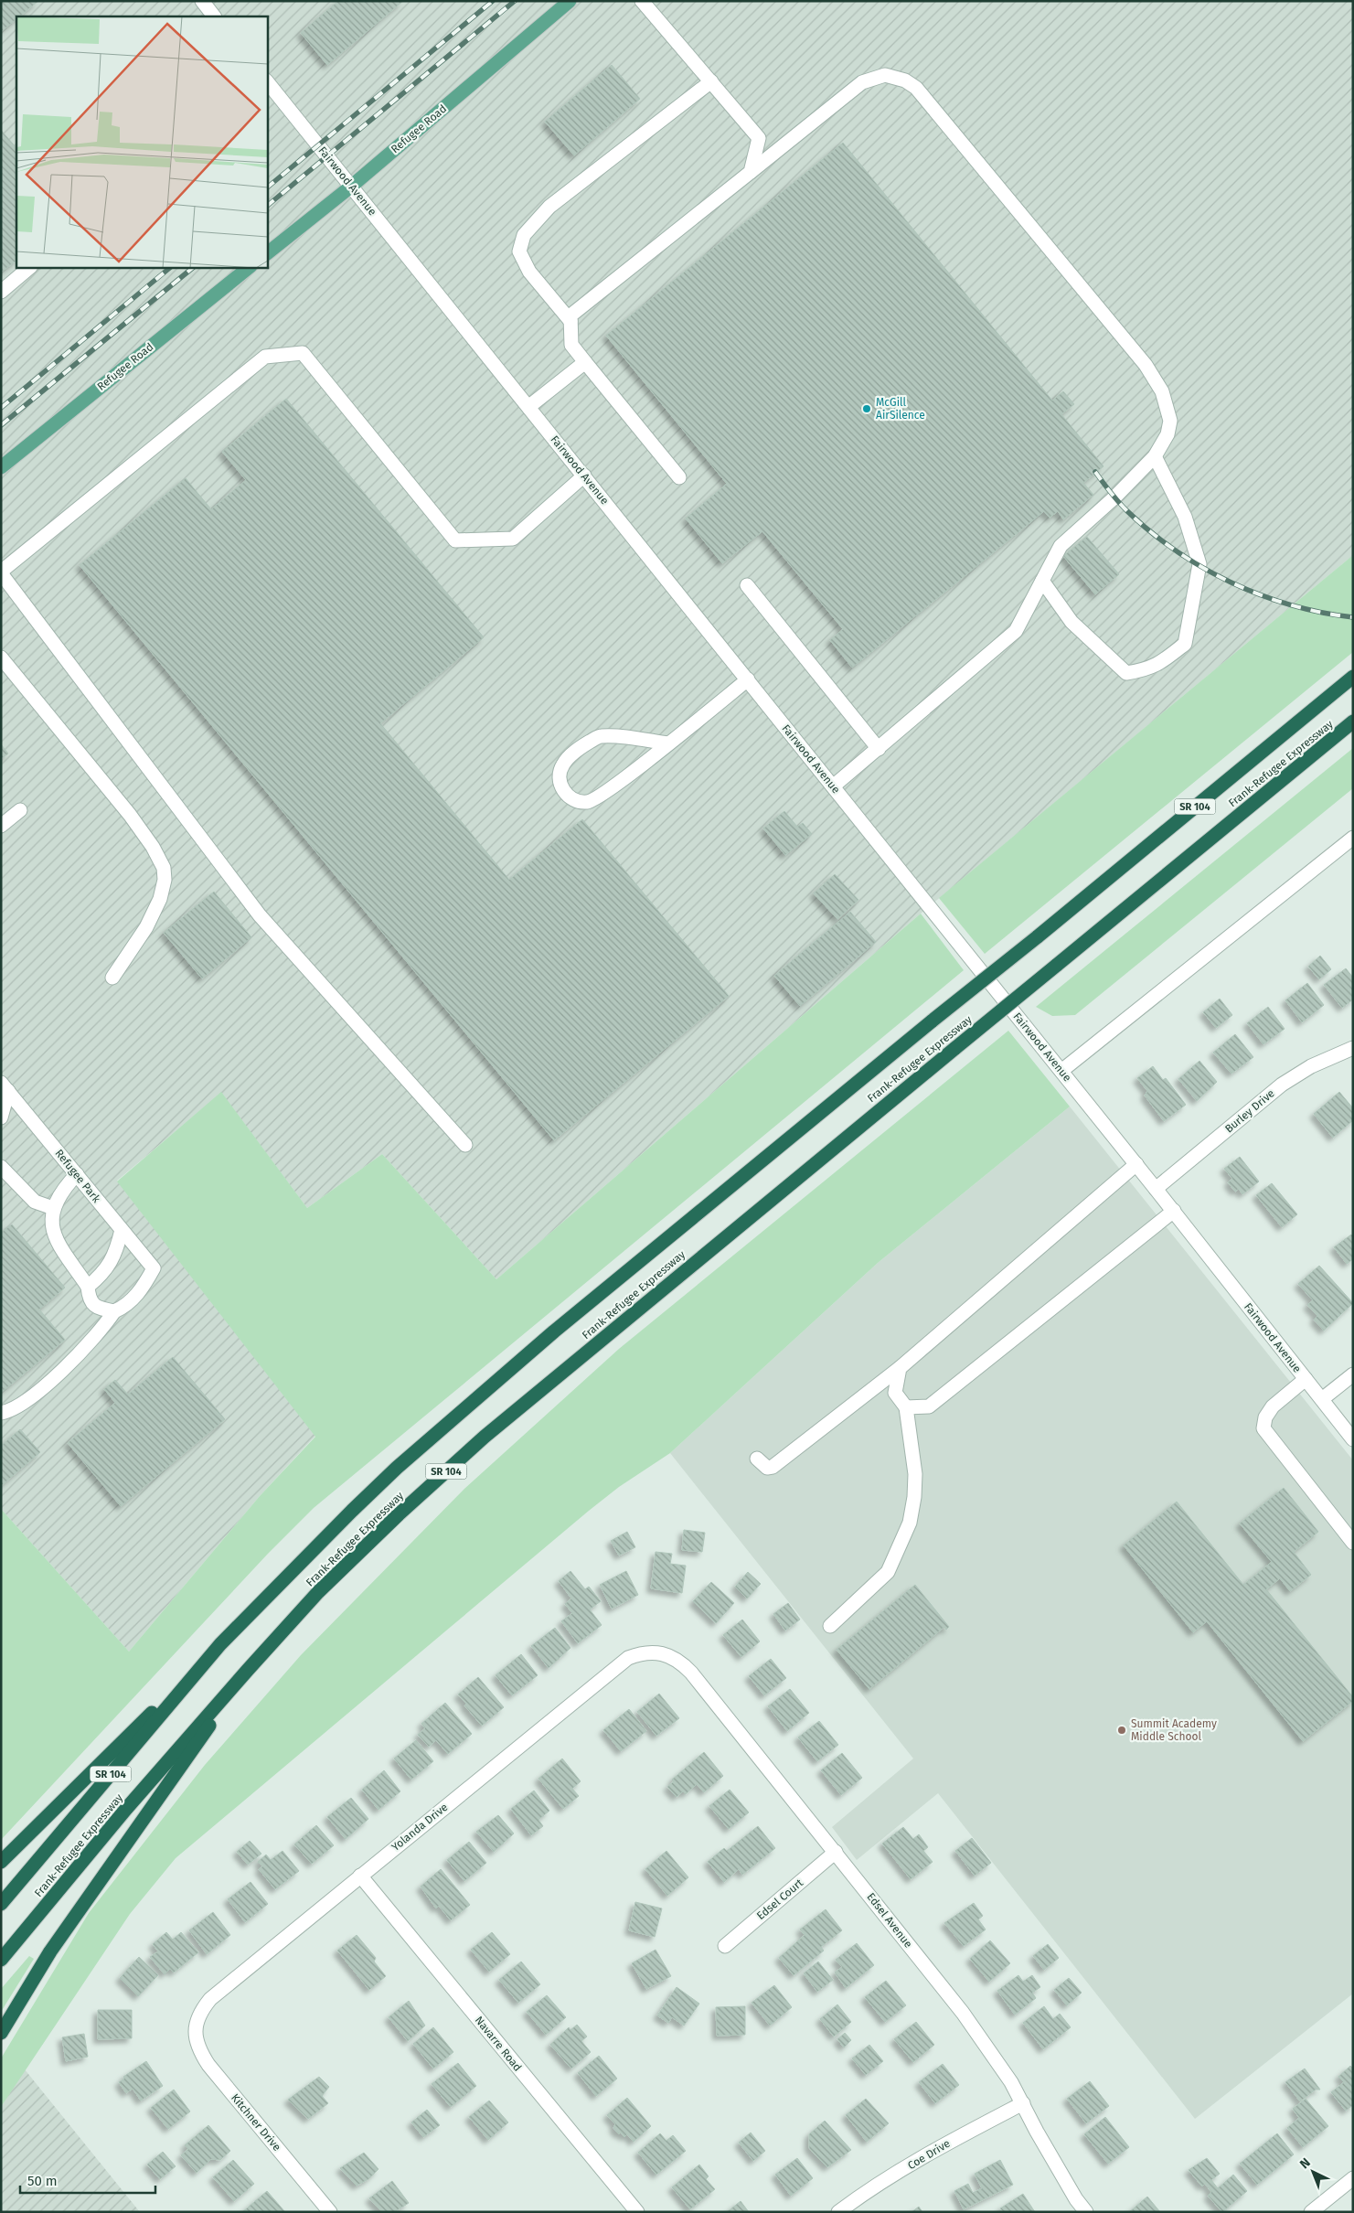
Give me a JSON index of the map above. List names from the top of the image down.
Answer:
{
  "streets": {
    "highway": ["Frank-Refugee Expressway", "SR 104"],
    "main road": ["Refugee Road"],
    "street": [
      "Fairwood Avenue",
      "Burley Drive",
      "Refugee Park",
      "Yolanda Drive",
      "Edsel Court",
      "Edsel Avenue",
      "Navarre Road",
      "Kitchner Drive",
      "Coe Drive"
    ]
  },
  "crossings": [
    ["Refugee Road", "Fairwood Avenue"],
    ["Fairwood Avenue", "Burley Drive"],
    ["Yolanda Drive", "Edsel Avenue"],
    ["Yolanda Drive", "Navarre Road"],
    ["Yolanda Drive", "Kitchner Drive"],
    ["Edsel Court", "Edsel Avenue"],
    ["Edsel Avenue", "Coe Drive"]
  ],
  "places": ["McGill AirSilence", "Summit Academy Middle School"],
  "scale_bar": "50 m",
  "north": "top left"
}
